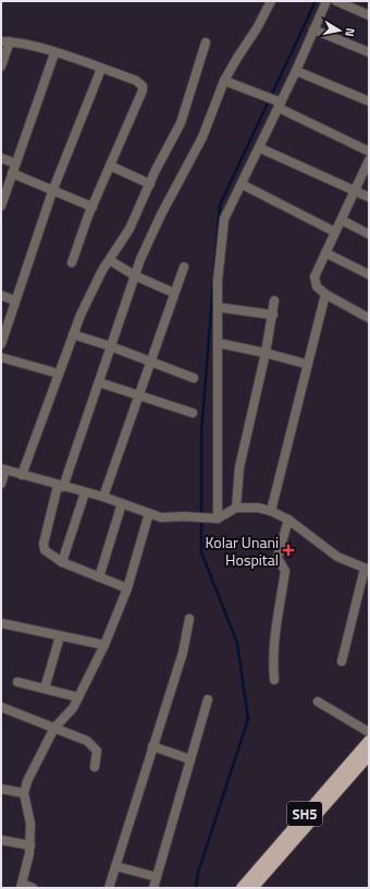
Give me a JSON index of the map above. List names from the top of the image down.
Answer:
{
  "streets": {
    "main road": ["SH5"]
  },
  "places": {
    "health": ["Kolar Unani Hospital"]
  },
  "north": "right"
}
